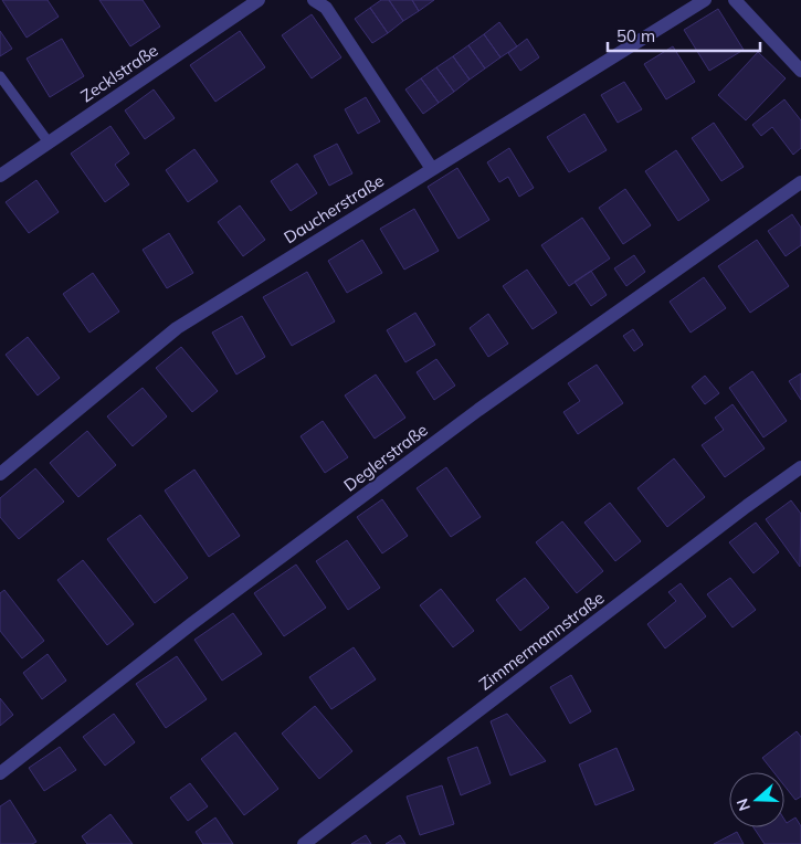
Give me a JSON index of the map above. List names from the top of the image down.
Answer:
{
  "streets": {
    "street": [
      "Zecklstraße",
      "Daucherstraße",
      "Deglerstraße",
      "Zimmermannstraße"
    ]
  },
  "scale_bar": "50 m",
  "north": "left"
}
